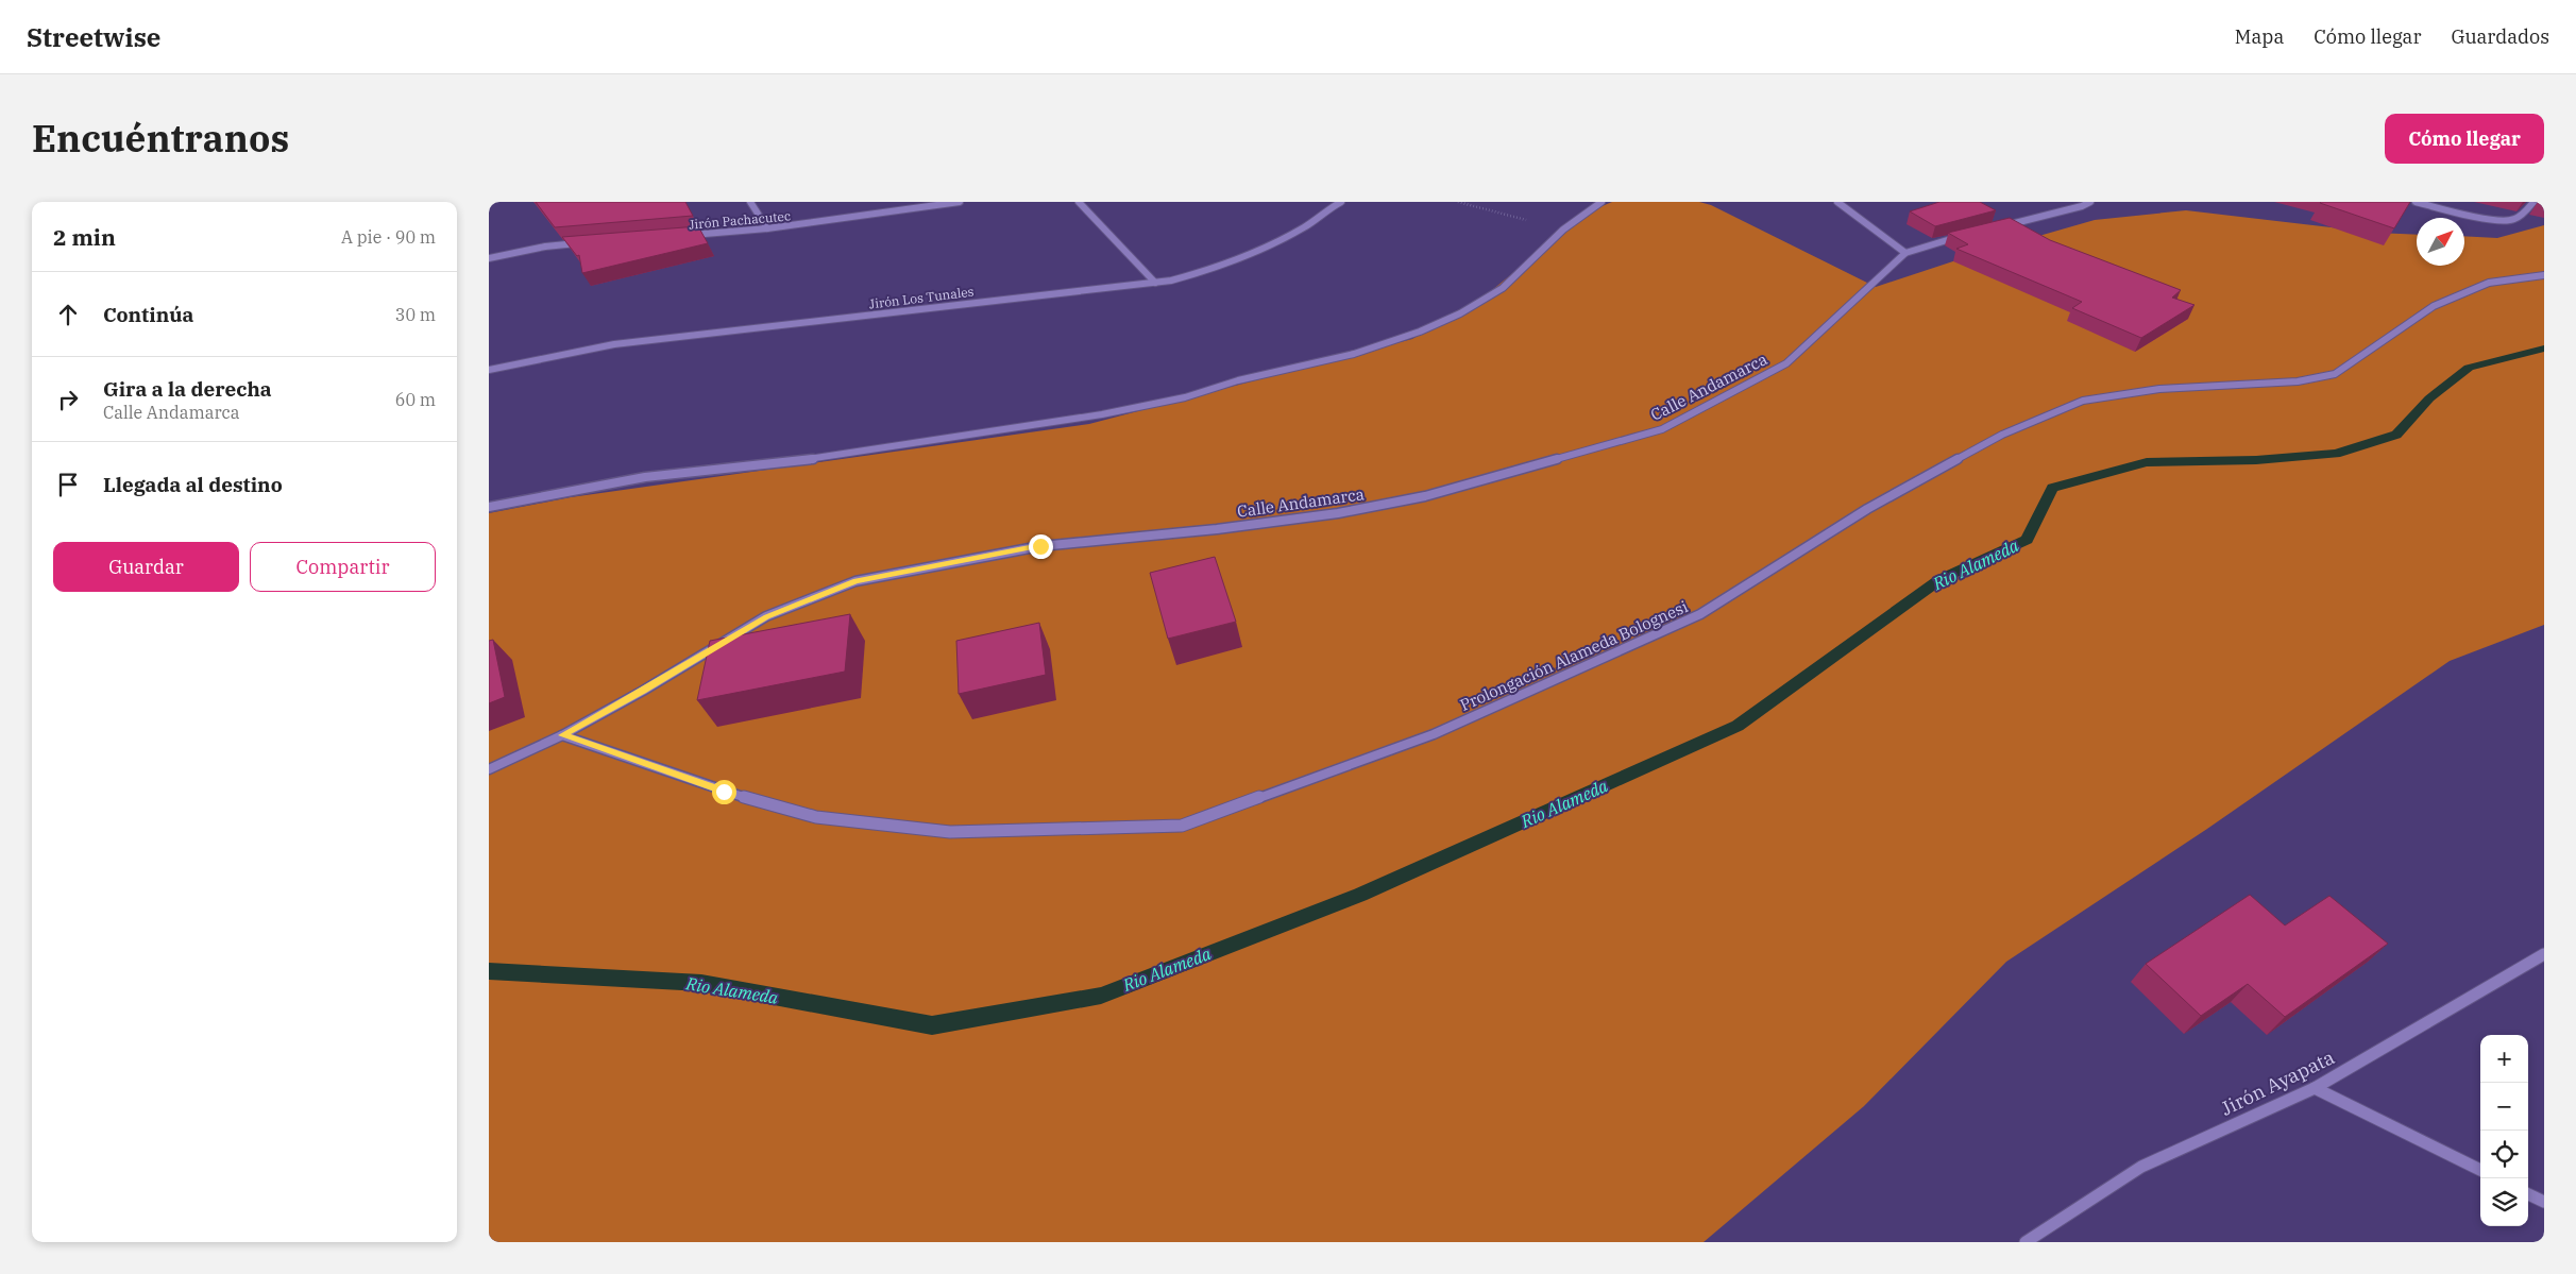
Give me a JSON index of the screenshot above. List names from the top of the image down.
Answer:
{
  "streets": {
    "street": [
      "Jirón Pachacutec",
      "Jirón Los Tunales",
      "Calle Andamarca",
      "Prolongación Alameda Bolognesi",
      "Jirón Ayapata"
    ]
  },
  "crossings": [
    ["Calle Andamarca", "Prolongación Alameda Bolognesi"]
  ],
  "water": ["Rio Alameda"],
  "north": "top right",
  "page": {
    "header": "Streetwise",
    "nav": ["Mapa", "Cómo llegar", "Guardados"],
    "title": "Encuéntranos",
    "buttons": [
      "Cómo llegar",
      ["Guardar", "Compartir"]
    ],
    "heading": ["2 min", "A pie · 90 m"],
    "list": [
      ["Continúa", "30 m"],
      ["Gira a la derecha", "Calle Andamarca", "60 m"],
      "Llegada al destino"
    ],
    "map_buttons": ["+", "−"]
  }
}
